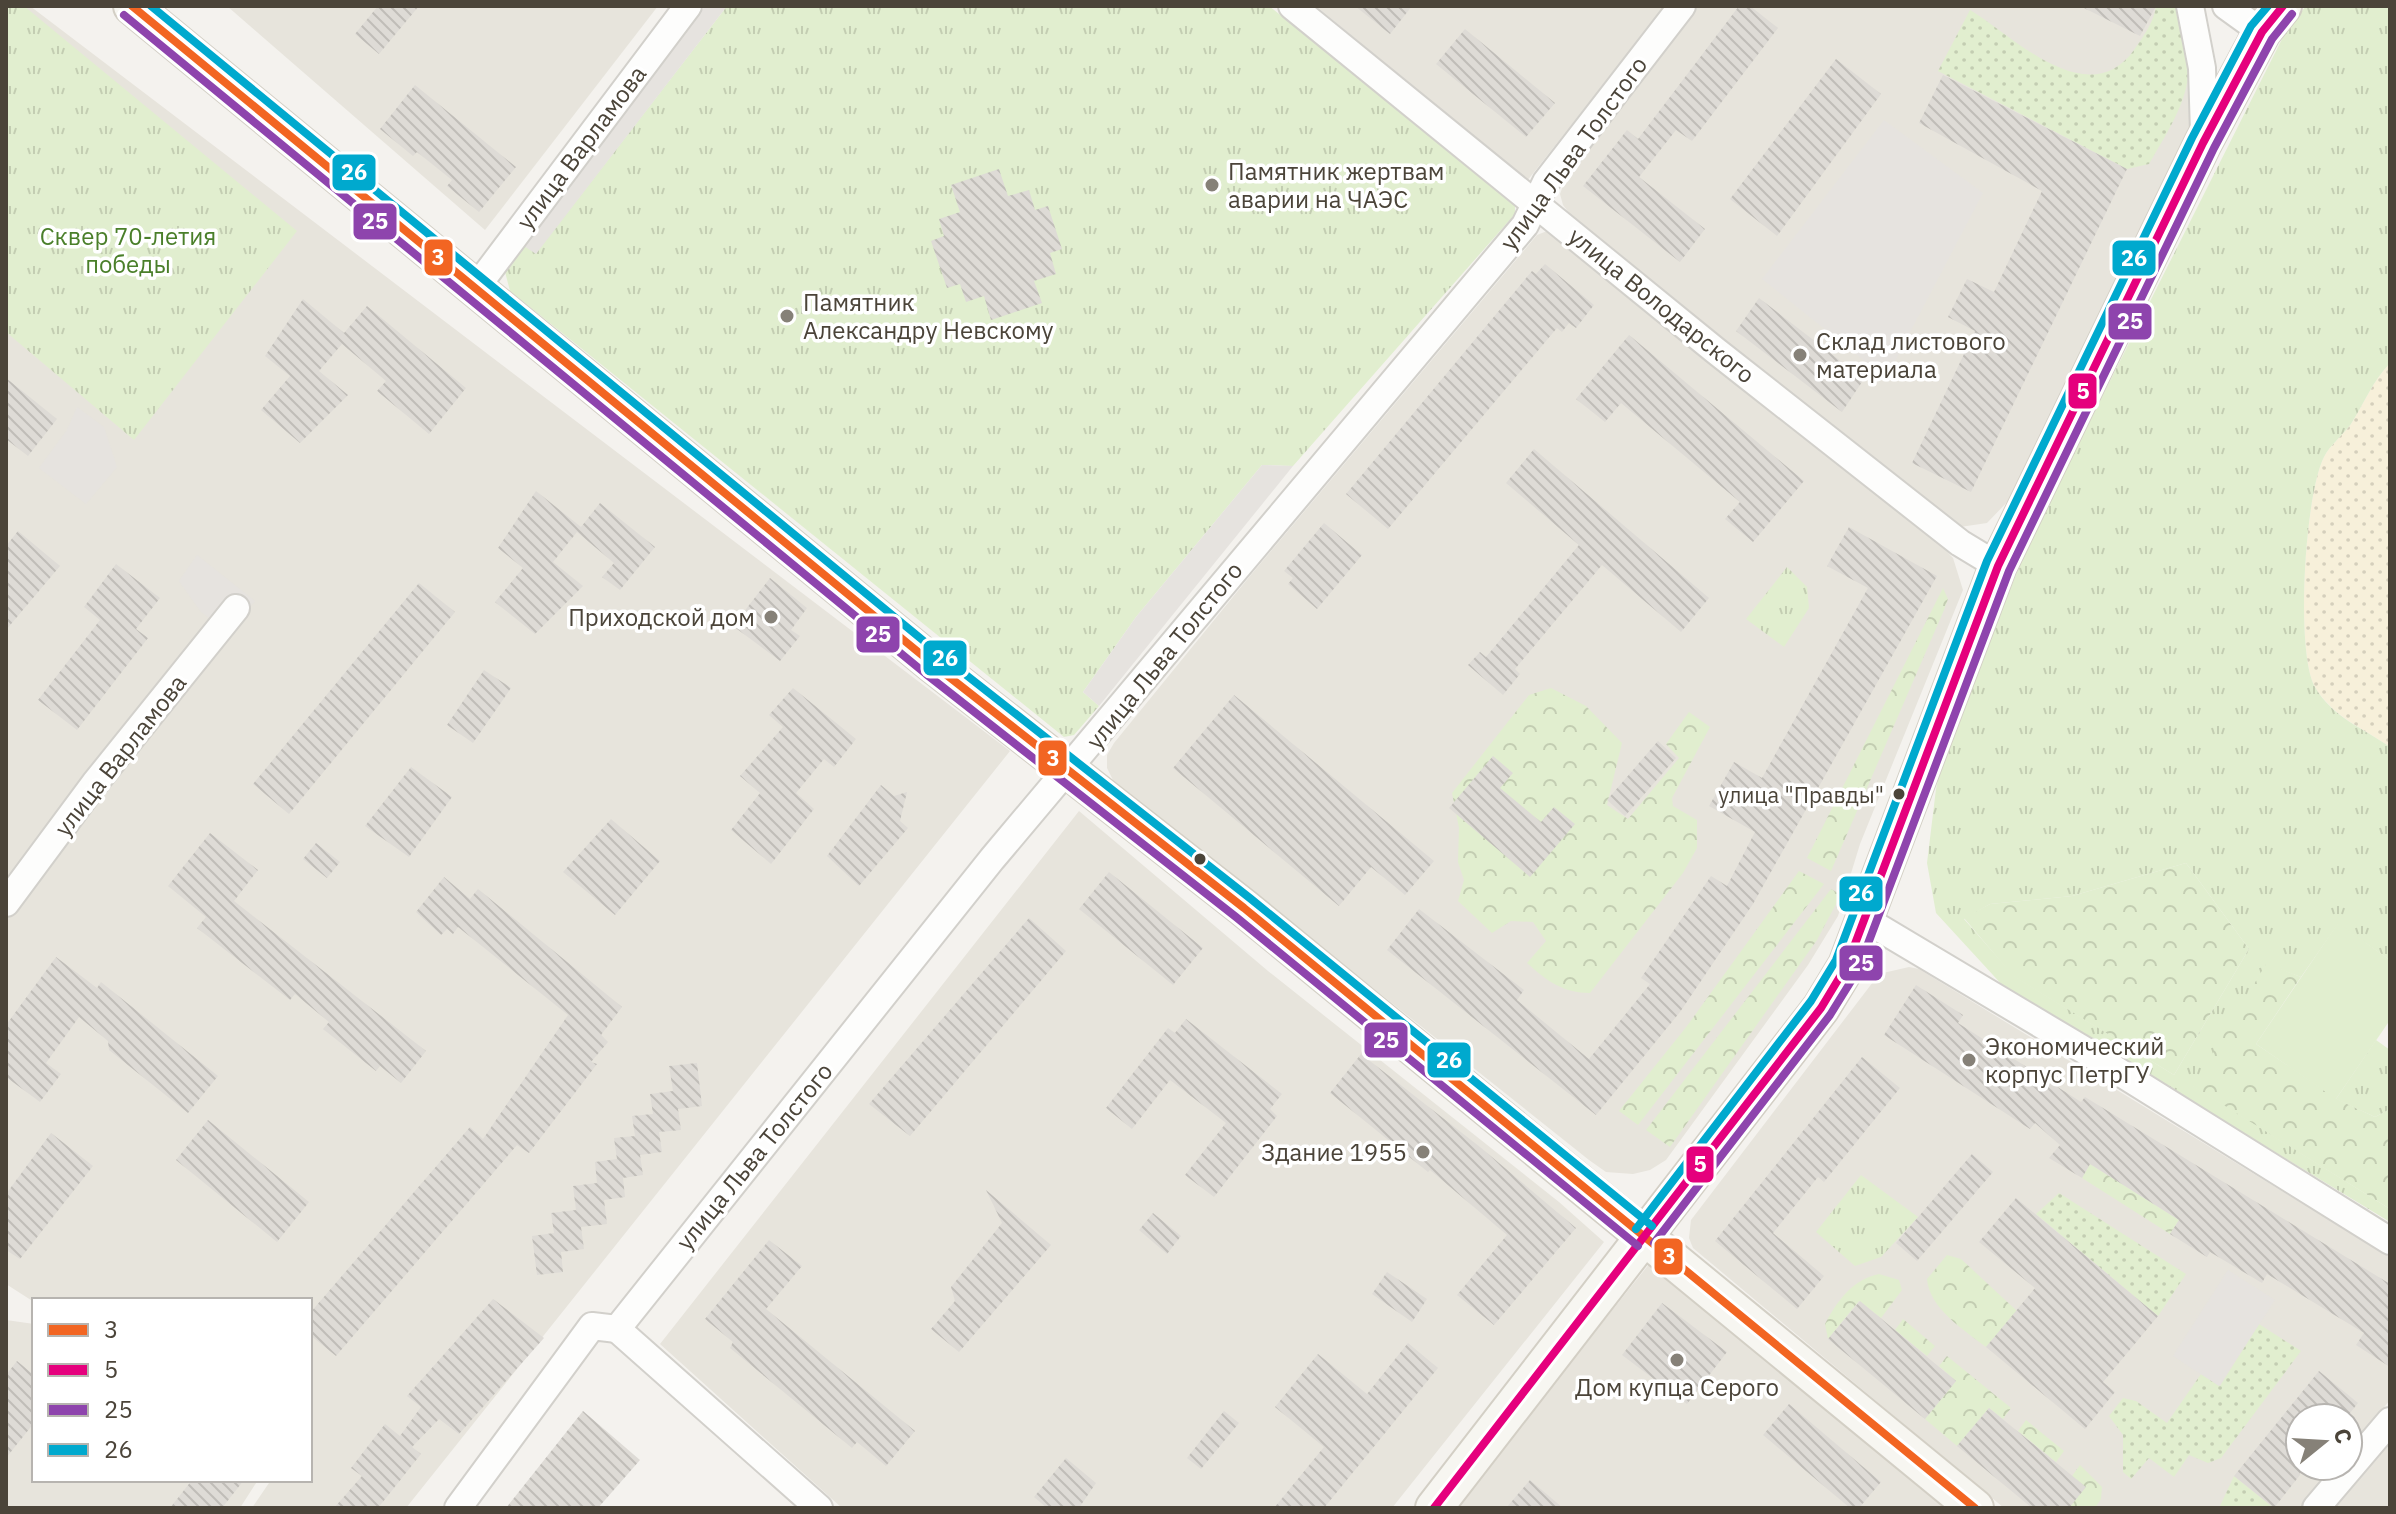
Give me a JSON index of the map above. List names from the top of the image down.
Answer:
{
  "streets": {
    "street": ["улица Варламова", "улица Льва Толстого", "улица Володарского"]
  },
  "crossings": [
    ["улица Льва Толстого", "улица Володарского"]
  ],
  "parks": ["Сквер 70-летия победы"],
  "places": [
    "Памятник жертвам аварии на ЧАЭС",
    "Памятник Александру Невскому",
    "Склад листового материала",
    "Приходской дом",
    "улица \"Правды\"",
    "Экономический корпус ПетрГУ",
    "Здание 1955",
    "Дом купца Серого"
  ],
  "lines": [
    "transit line 3",
    "transit line 5",
    "transit line 26",
    "transit line 25"
  ],
  "legend": [
    "3",
    "5",
    "25",
    "26"
  ],
  "north": "right"
}
